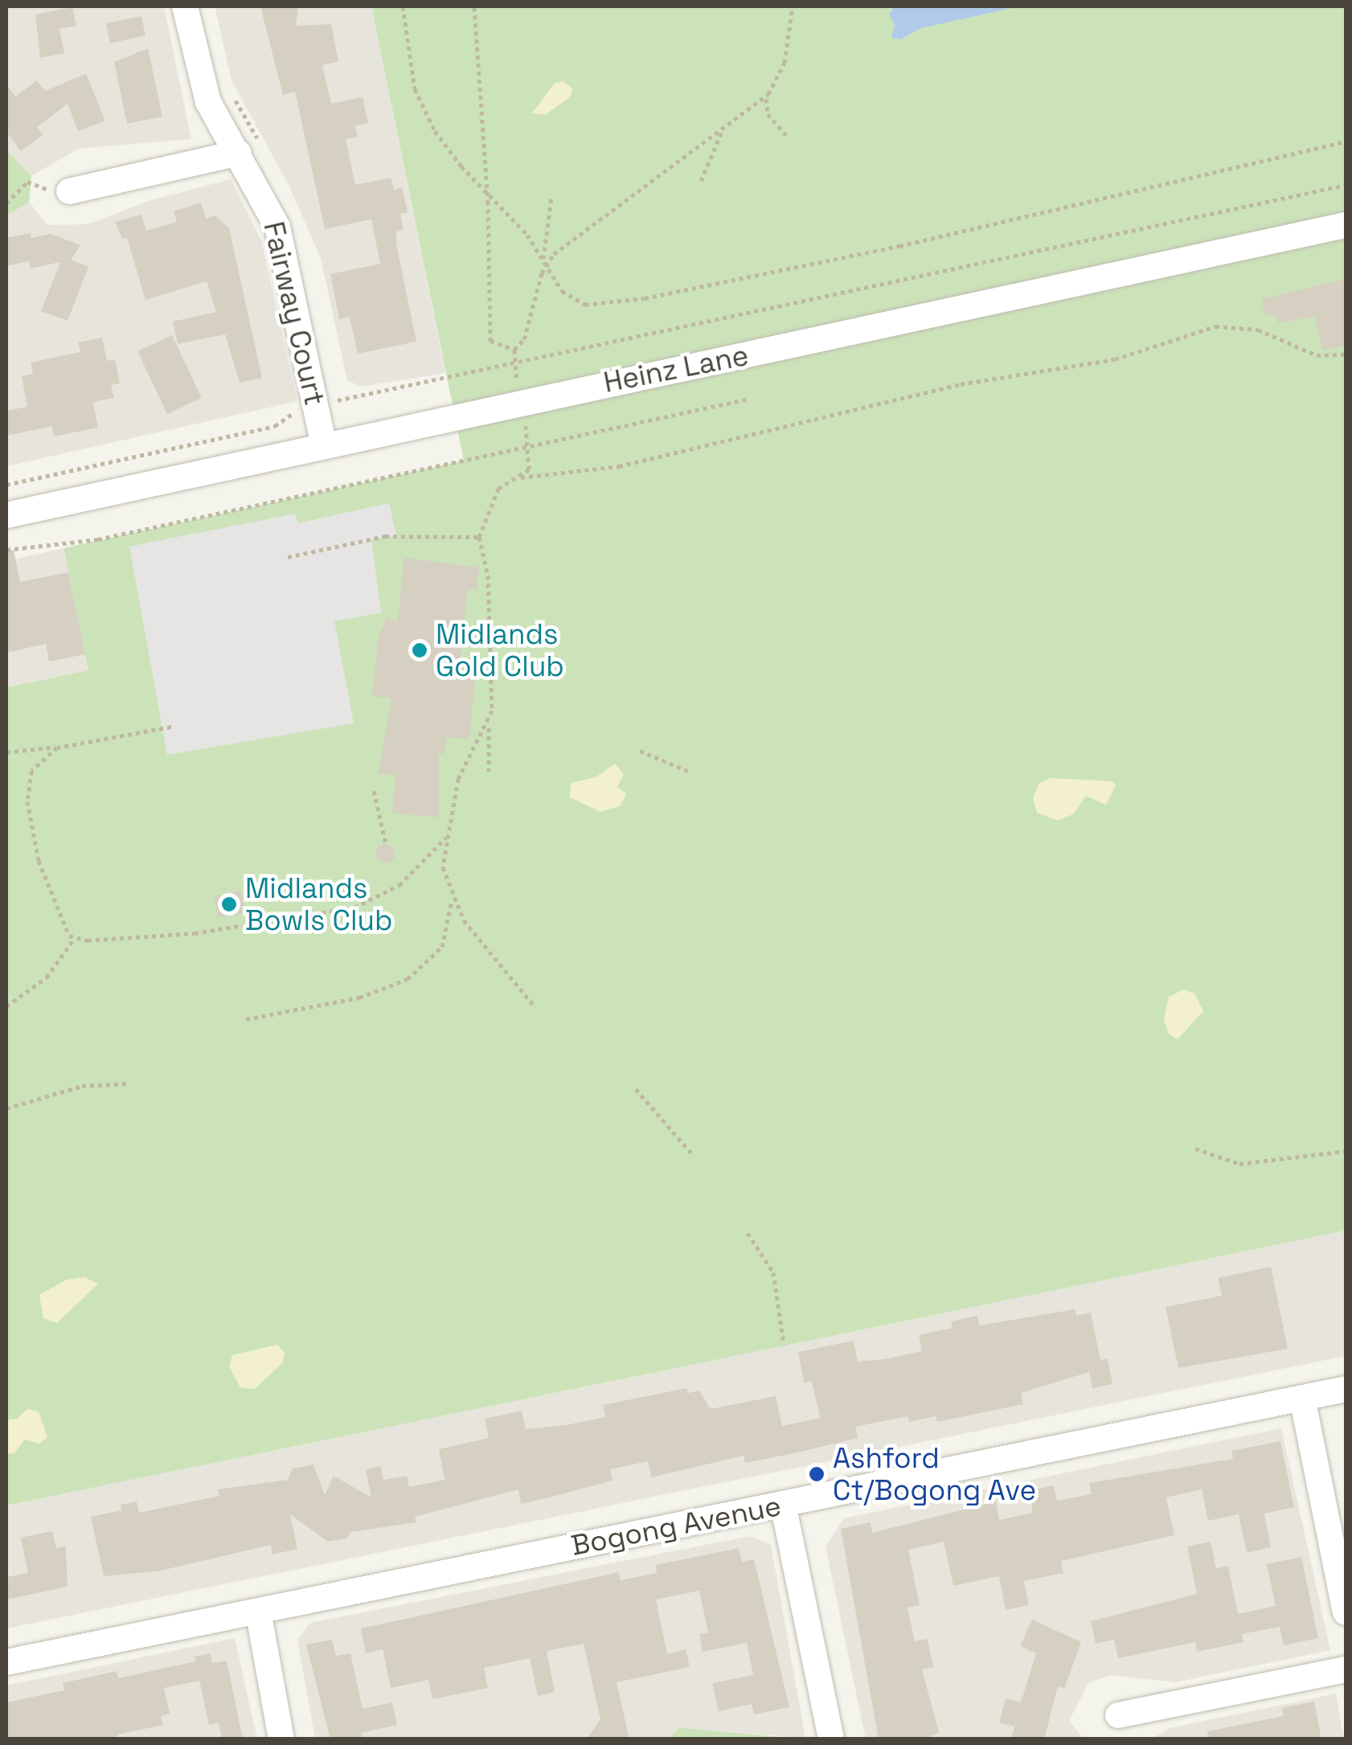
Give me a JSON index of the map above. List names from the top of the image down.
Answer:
{
  "streets": {
    "street": ["Fairway Court", "Heinz Lane", "Bogong Avenue"]
  },
  "crossings": [
    ["Fairway Court", "Heinz Lane"]
  ],
  "places": ["Midlands Gold Club", "Midlands Bowls Club", "Ashford Ct/Bogong Ave"]
}
